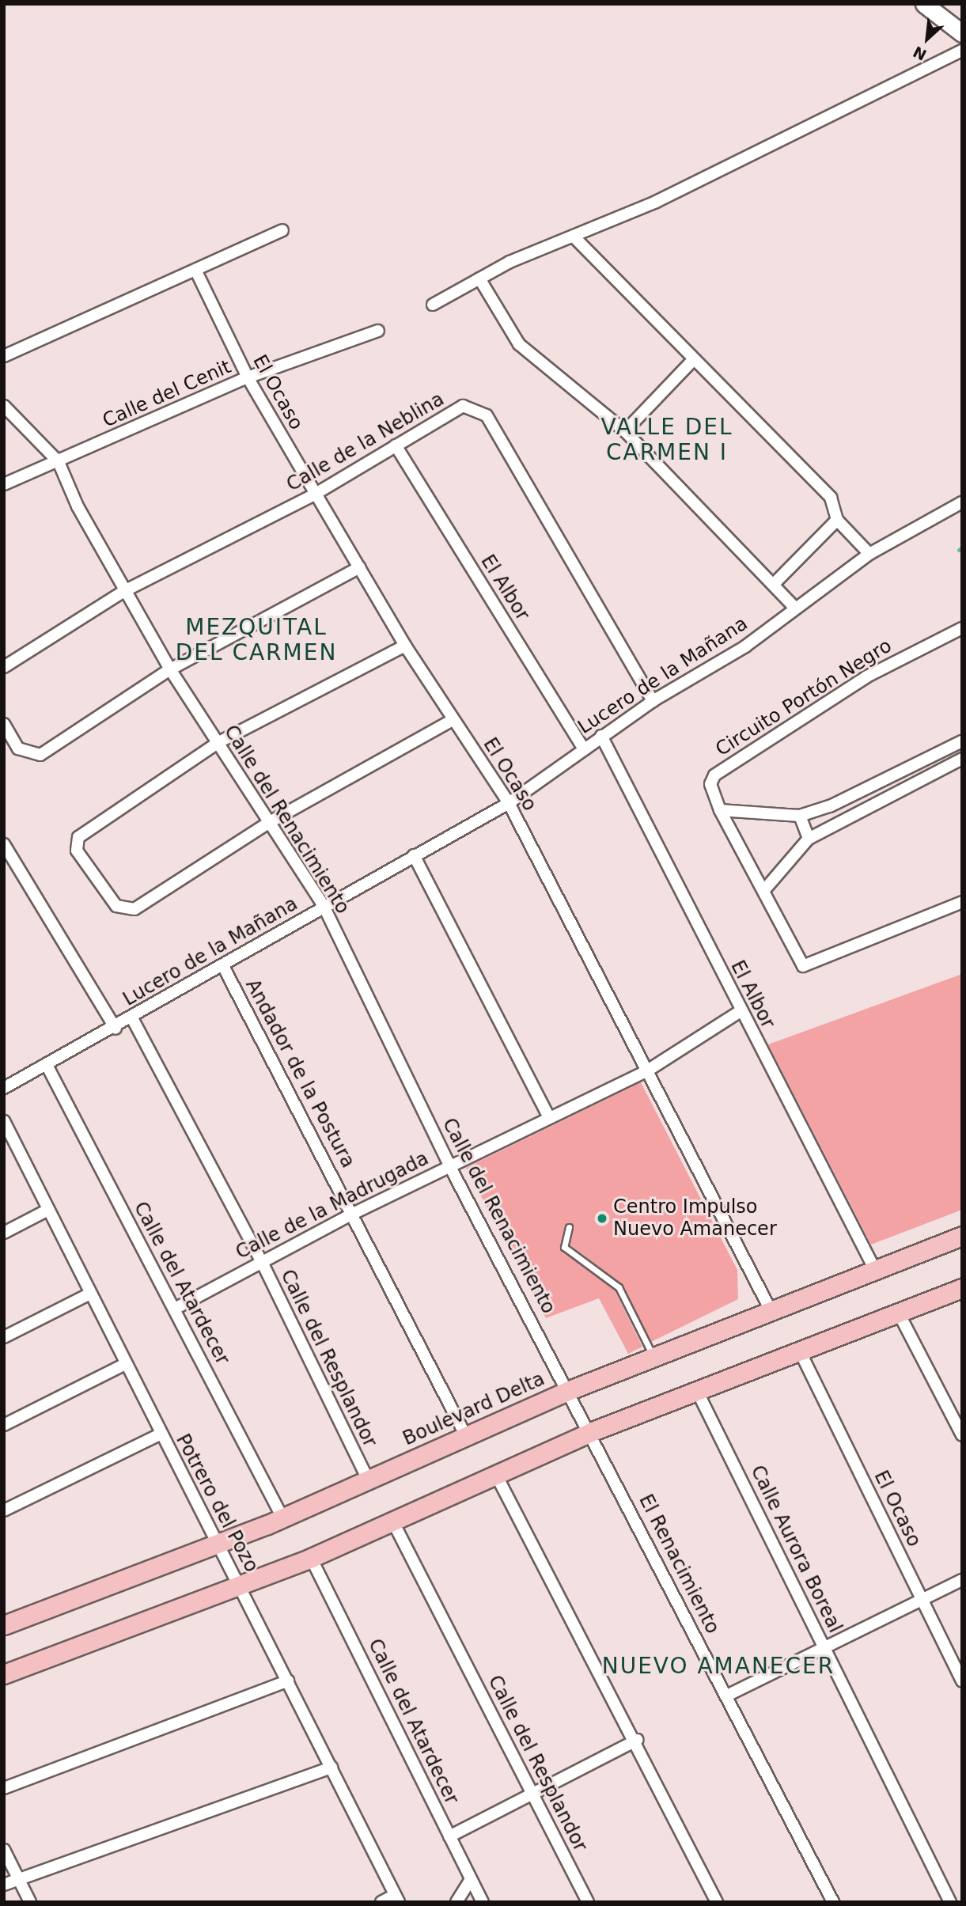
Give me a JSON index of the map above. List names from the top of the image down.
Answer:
{
  "streets": {
    "main road": ["Boulevard Delta"],
    "street": [
      "El Ocaso",
      "Calle del Cenit",
      "Calle de la Neblina",
      "El Albor",
      "Lucero de la Mañana",
      "Circuito Portón Negro",
      "Calle del Renacimiento",
      "Andador de la Postura",
      "Calle de la Madrugada",
      "Calle del Atardecer",
      "Calle del Resplandor",
      "Potrero del Pozo",
      "Calle Aurora Boreal",
      "El Renacimiento"
    ]
  },
  "crossings": [
    ["El Ocaso", "Calle del Cenit"],
    ["El Ocaso", "Calle de la Neblina"],
    ["El Ocaso", "Lucero de la Mañana"],
    ["El Ocaso", "Calle de la Madrugada"],
    ["El Ocaso", "Boulevard Delta"],
    ["Calle del Cenit", "Calle del Renacimiento"],
    ["Calle de la Neblina", "El Albor"],
    ["Calle de la Neblina", "Lucero de la Mañana"],
    ["Calle de la Neblina", "Calle del Renacimiento"],
    ["El Albor", "Lucero de la Mañana"],
    ["El Albor", "Calle de la Madrugada"],
    ["El Albor", "Boulevard Delta"],
    ["Lucero de la Mañana", "Calle del Renacimiento"],
    ["Lucero de la Mañana", "Andador de la Postura"],
    ["Lucero de la Mañana", "Calle del Atardecer"],
    ["Lucero de la Mañana", "Calle del Resplandor"],
    ["Calle del Renacimiento", "Calle de la Madrugada"],
    ["Calle del Renacimiento", "Boulevard Delta"],
    ["Calle del Renacimiento", "El Renacimiento"],
    ["Andador de la Postura", "Calle de la Madrugada"],
    ["Andador de la Postura", "Boulevard Delta"],
    ["Calle de la Madrugada", "Calle del Atardecer"],
    ["Calle de la Madrugada", "Calle del Resplandor"],
    ["Calle del Atardecer", "Boulevard Delta"],
    ["Calle del Resplandor", "Boulevard Delta"],
    ["Boulevard Delta", "Potrero del Pozo"],
    ["Boulevard Delta", "El Renacimiento"]
  ],
  "districts": ["VALLE DEL CARMEN I", "MEZQUITAL DEL CARMEN", "NUEVO AMANECER"],
  "places": ["Centro Impulso Nuevo Amanecer"],
  "north": "bottom left"
}
